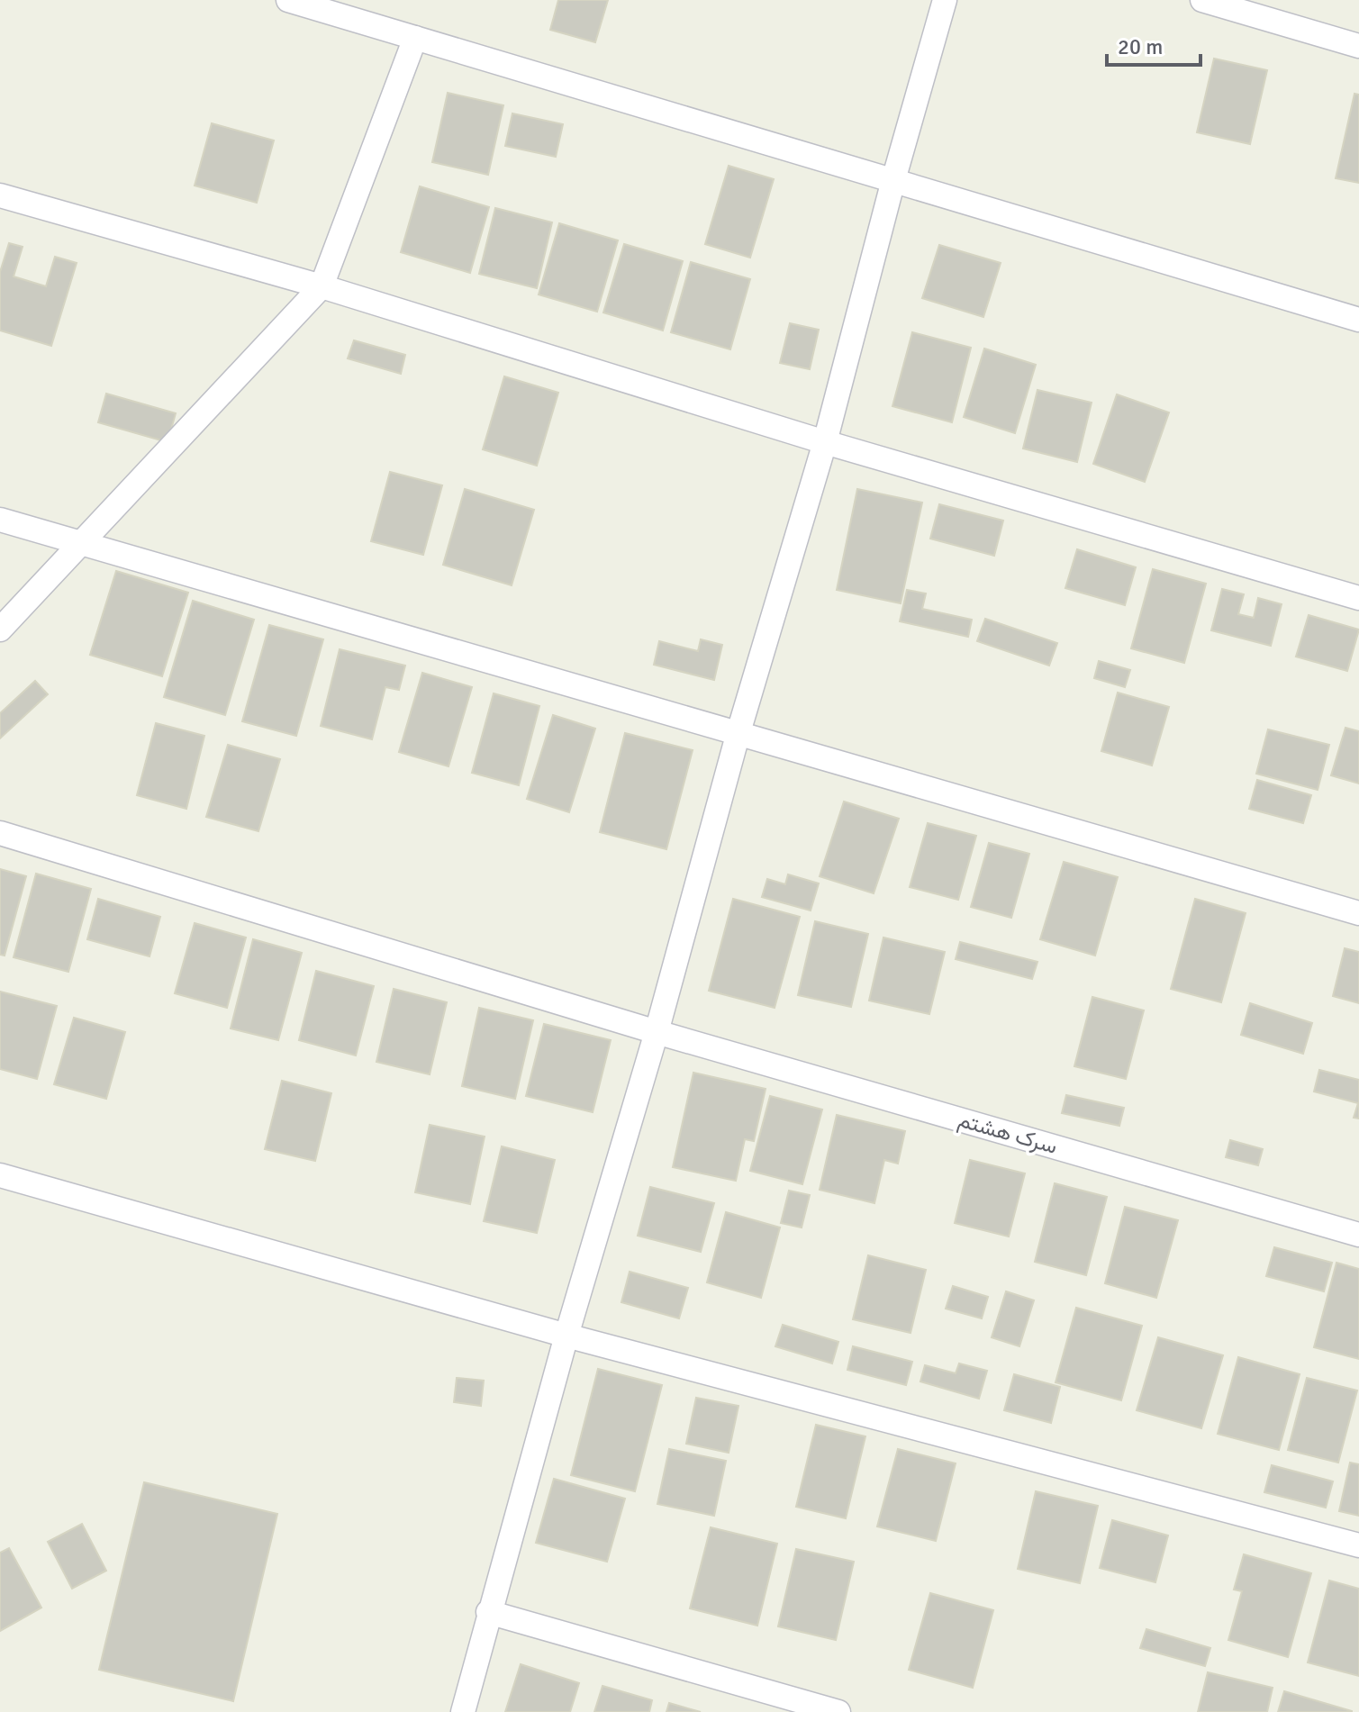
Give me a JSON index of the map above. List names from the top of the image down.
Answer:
{
  "streets": {
    "street": ["سرک هشتم"]
  },
  "scale_bar": "20 m"
}
